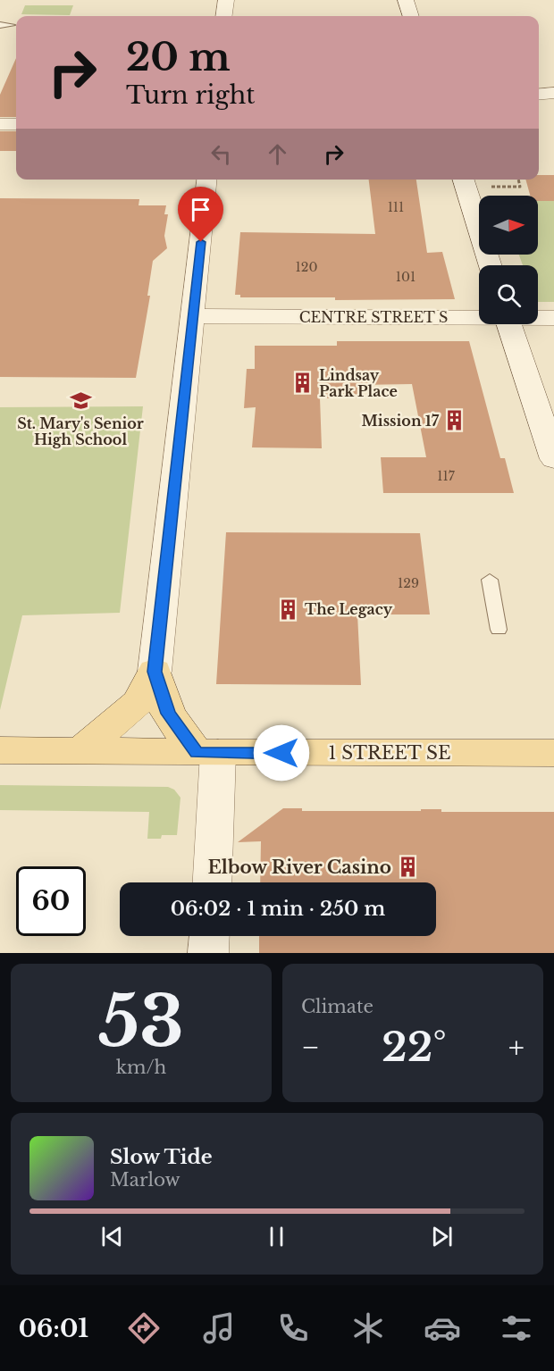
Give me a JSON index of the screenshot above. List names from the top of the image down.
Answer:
{
  "streets": {
    "main road": ["1 STREET SE"],
    "street": ["CENTRE STREET S"]
  },
  "places": {
    "building": [
      "Lindsay Park Place",
      "Mission 17",
      "The Legacy",
      "Elbow River Casino"
    ],
    "school or university": ["St. Mary's Senior High School"]
  },
  "house_numbers": [
    "111",
    "120",
    "101",
    "117",
    "129"
  ],
  "north": "right",
  "page": {
    "turn": ["20 m", "Turn right"],
    "limit": "60",
    "trip": "06:02 · 1 min · 250 m",
    "tile": [
      ["53", "km/h"],
      "Climate"
    ],
    "heat": ["−", "22°", "+"],
    "song": ["Slow Tide", "Marlow"],
    "tabs": "06:01"
  }
}
